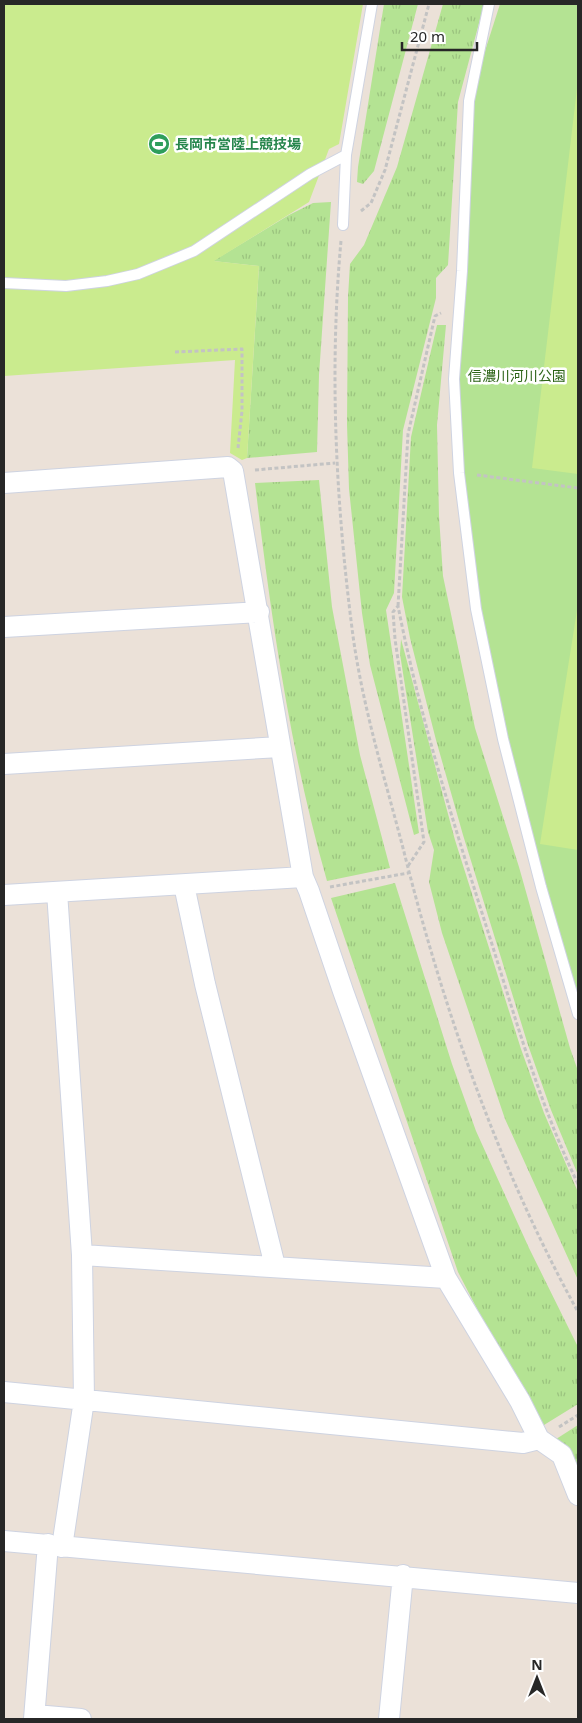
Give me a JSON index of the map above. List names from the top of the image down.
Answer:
{
  "parks": ["信濃川河川公園"],
  "places": {
    "sports": ["長岡市営陸上競技場"]
  },
  "scale_bar": "20 m",
  "north": "top"
}
